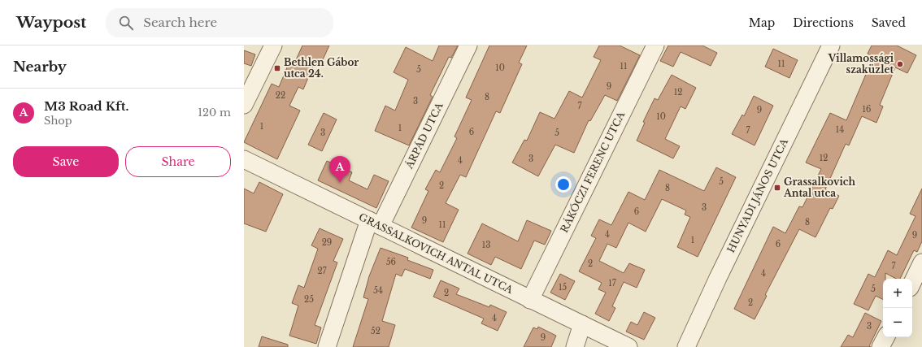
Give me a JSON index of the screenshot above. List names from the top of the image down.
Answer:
{
  "streets": {
    "street": [
      "ÁRPÁD UTCA",
      "RÁKÓCZI FERENC UTCA",
      "HUNYADI JÁNOS UTCA",
      "GRASSALKOVICH ANTAL UTCA"
    ]
  },
  "crossings": [
    ["ÁRPÁD UTCA", "GRASSALKOVICH ANTAL UTCA"],
    ["RÁKÓCZI FERENC UTCA", "GRASSALKOVICH ANTAL UTCA"]
  ],
  "places": {
    "other": ["Villamossági szaküzlet"],
    "transit": ["Bethlen Gábor utca 24.", "Grassalkovich Antal utca"]
  },
  "house_numbers": [
    "11",
    "11",
    "10",
    "5",
    "9",
    "12",
    "22",
    "8",
    "3",
    "7",
    "16",
    "9",
    "10",
    "1",
    "1",
    "14",
    "7",
    "6",
    "3",
    "5",
    "12",
    "3",
    "4",
    "5",
    "2",
    "8",
    "3",
    "6",
    "9",
    "8",
    "11",
    "4",
    "9",
    "1",
    "29",
    "6",
    "13",
    "56",
    "2",
    "7",
    "27",
    "4",
    "17",
    "15",
    "5",
    "54",
    "2",
    "25",
    "2",
    "4",
    "3",
    "52",
    "9"
  ],
  "page": {
    "header": "Waypost",
    "search": "Search here",
    "nav": ["Map", "Directions", "Saved"],
    "heading": "Nearby",
    "list": [
      {
        "mark": "A",
        "name": "M3 Road Kft.",
        "note": "Shop",
        "value": "120 m"
      }
    ],
    "buttons": ["Save", "Share"],
    "pins": "A",
    "map_buttons": ["+", "−"]
  }
}
